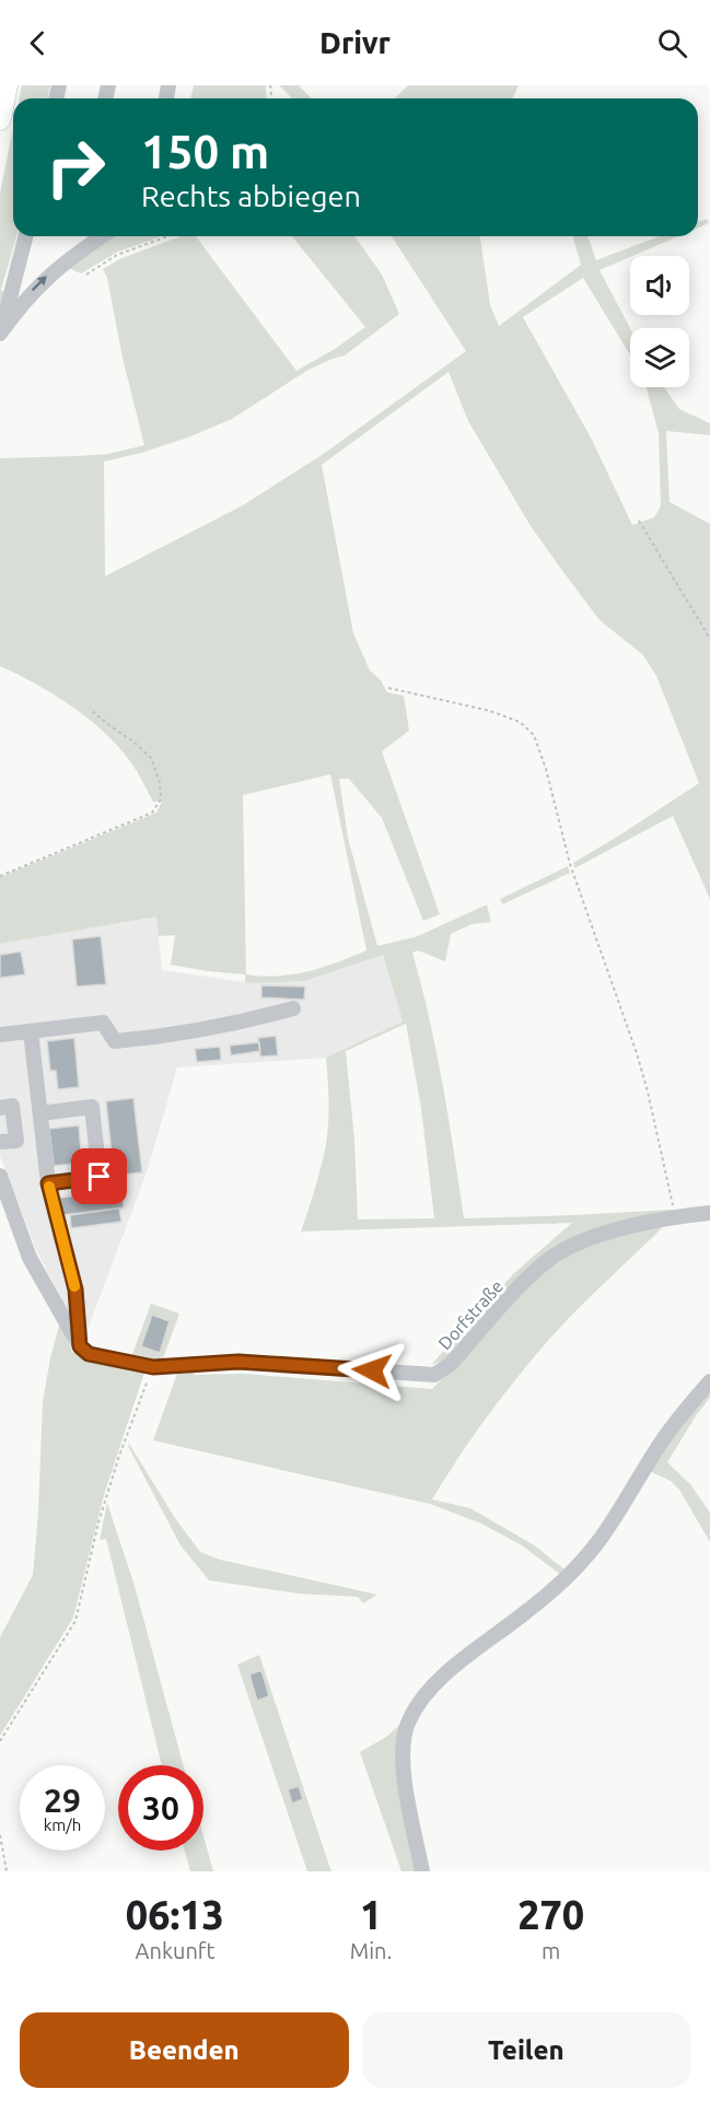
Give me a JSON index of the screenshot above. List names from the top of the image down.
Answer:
{
  "streets": {
    "street": ["Dorfstraße"]
  },
  "page": {
    "header": "Drivr",
    "turn": ["150 m", "Rechts abbiegen"],
    "speed": "29 km/h",
    "limit": "30",
    "eta": [
      "06:13",
      "Ankunft",
      "1",
      "Min.",
      "270",
      "m"
    ],
    "buttons": ["Beenden", "Teilen"]
  }
}
